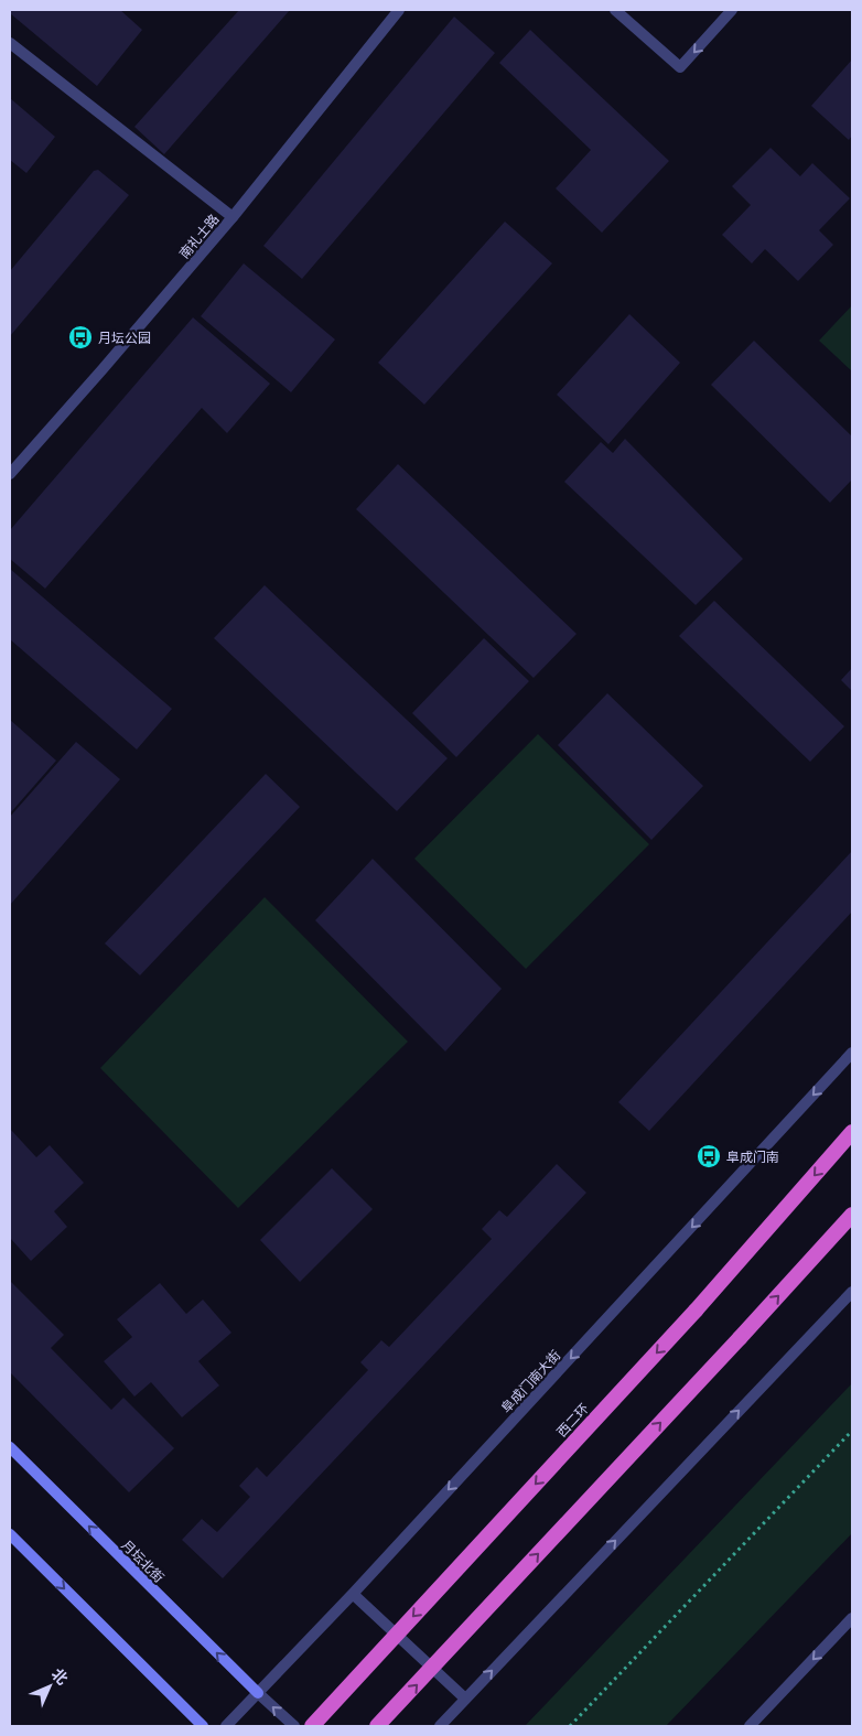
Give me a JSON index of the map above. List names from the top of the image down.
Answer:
{
  "streets": {
    "highway": ["西二环"],
    "main road": ["月坛北街"],
    "street": ["南礼士路", "阜成门南大街"]
  },
  "crossings": [
    ["阜成门南大街", "月坛北街"]
  ],
  "one_way": ["阜成门南大街"],
  "places": {
    "bus stop": ["月坛公园", "阜成门南"]
  },
  "north": "top right"
}
